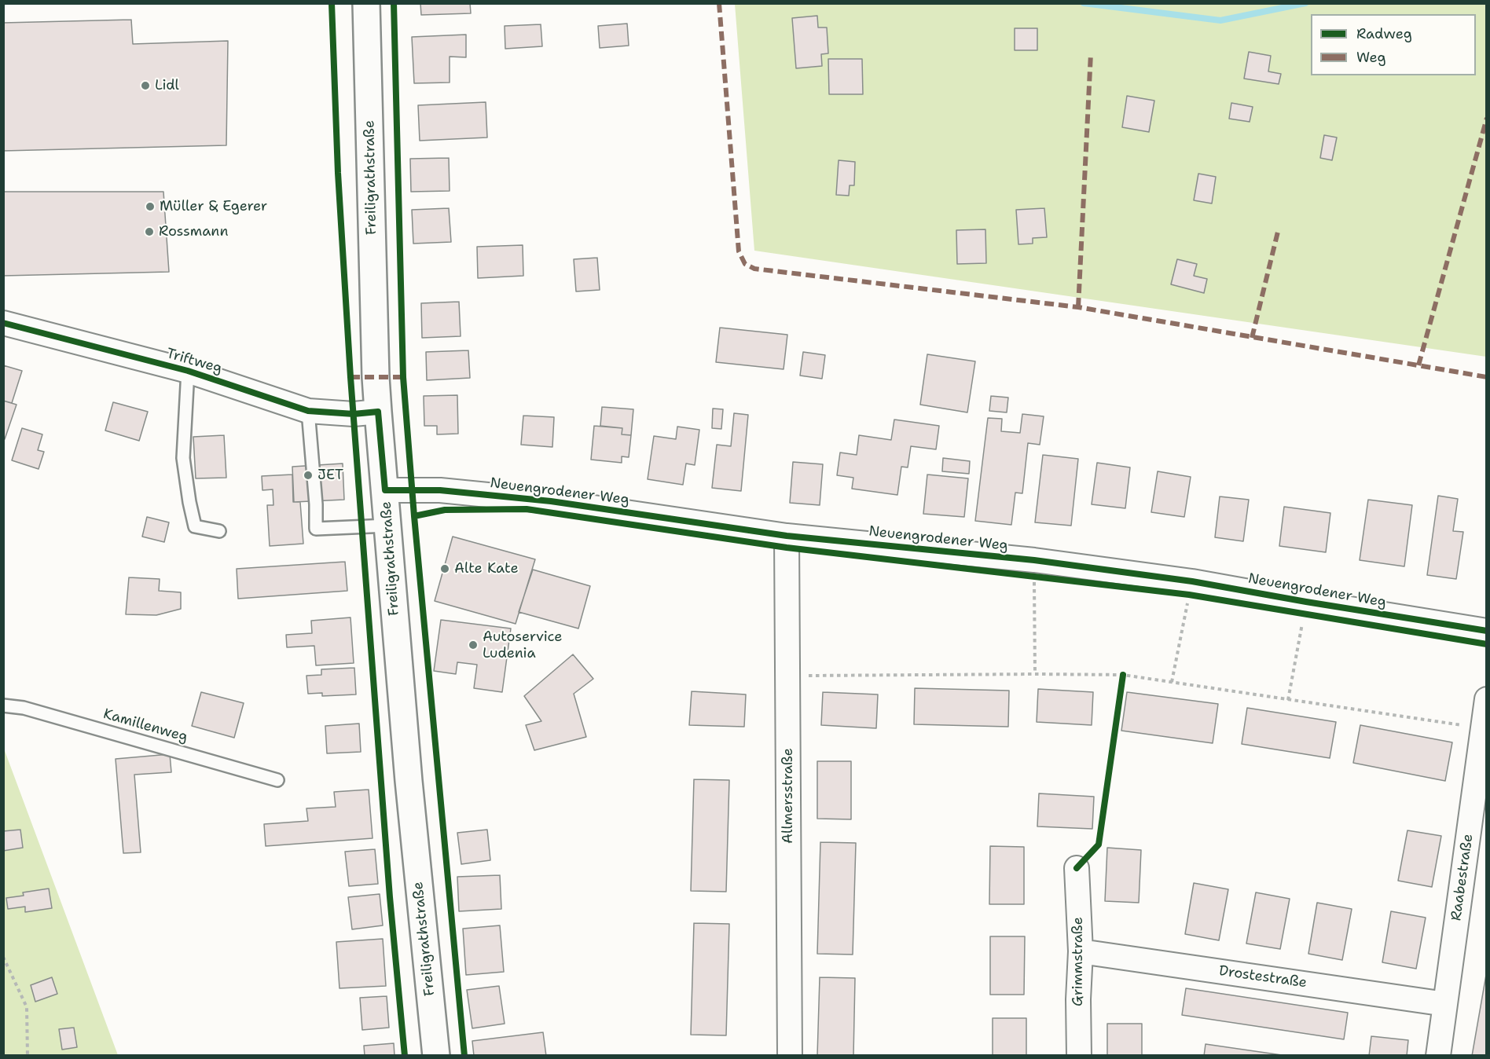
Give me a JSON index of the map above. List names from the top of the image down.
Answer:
{
  "streets": {
    "main road": ["Freiligrathstraße"],
    "street": [
      "Triftweg",
      "Neuengrodener Weg",
      "Allmersstraße",
      "Raabestraße",
      "Grimmstraße",
      "Drostestraße"
    ],
    "lane": ["Kamillenweg"]
  },
  "crossings": [
    ["Freiligrathstraße", "Triftweg"],
    ["Freiligrathstraße", "Neuengrodener Weg"],
    ["Neuengrodener Weg", "Allmersstraße"],
    ["Raabestraße", "Drostestraße"],
    ["Grimmstraße", "Drostestraße"]
  ],
  "places": [
    "Lidl",
    "Müller & Egerer",
    "Rossmann",
    "JET",
    "Alte Kate",
    "Autoservice Ludenia"
  ],
  "legend": ["Radweg", "Weg"]
}
